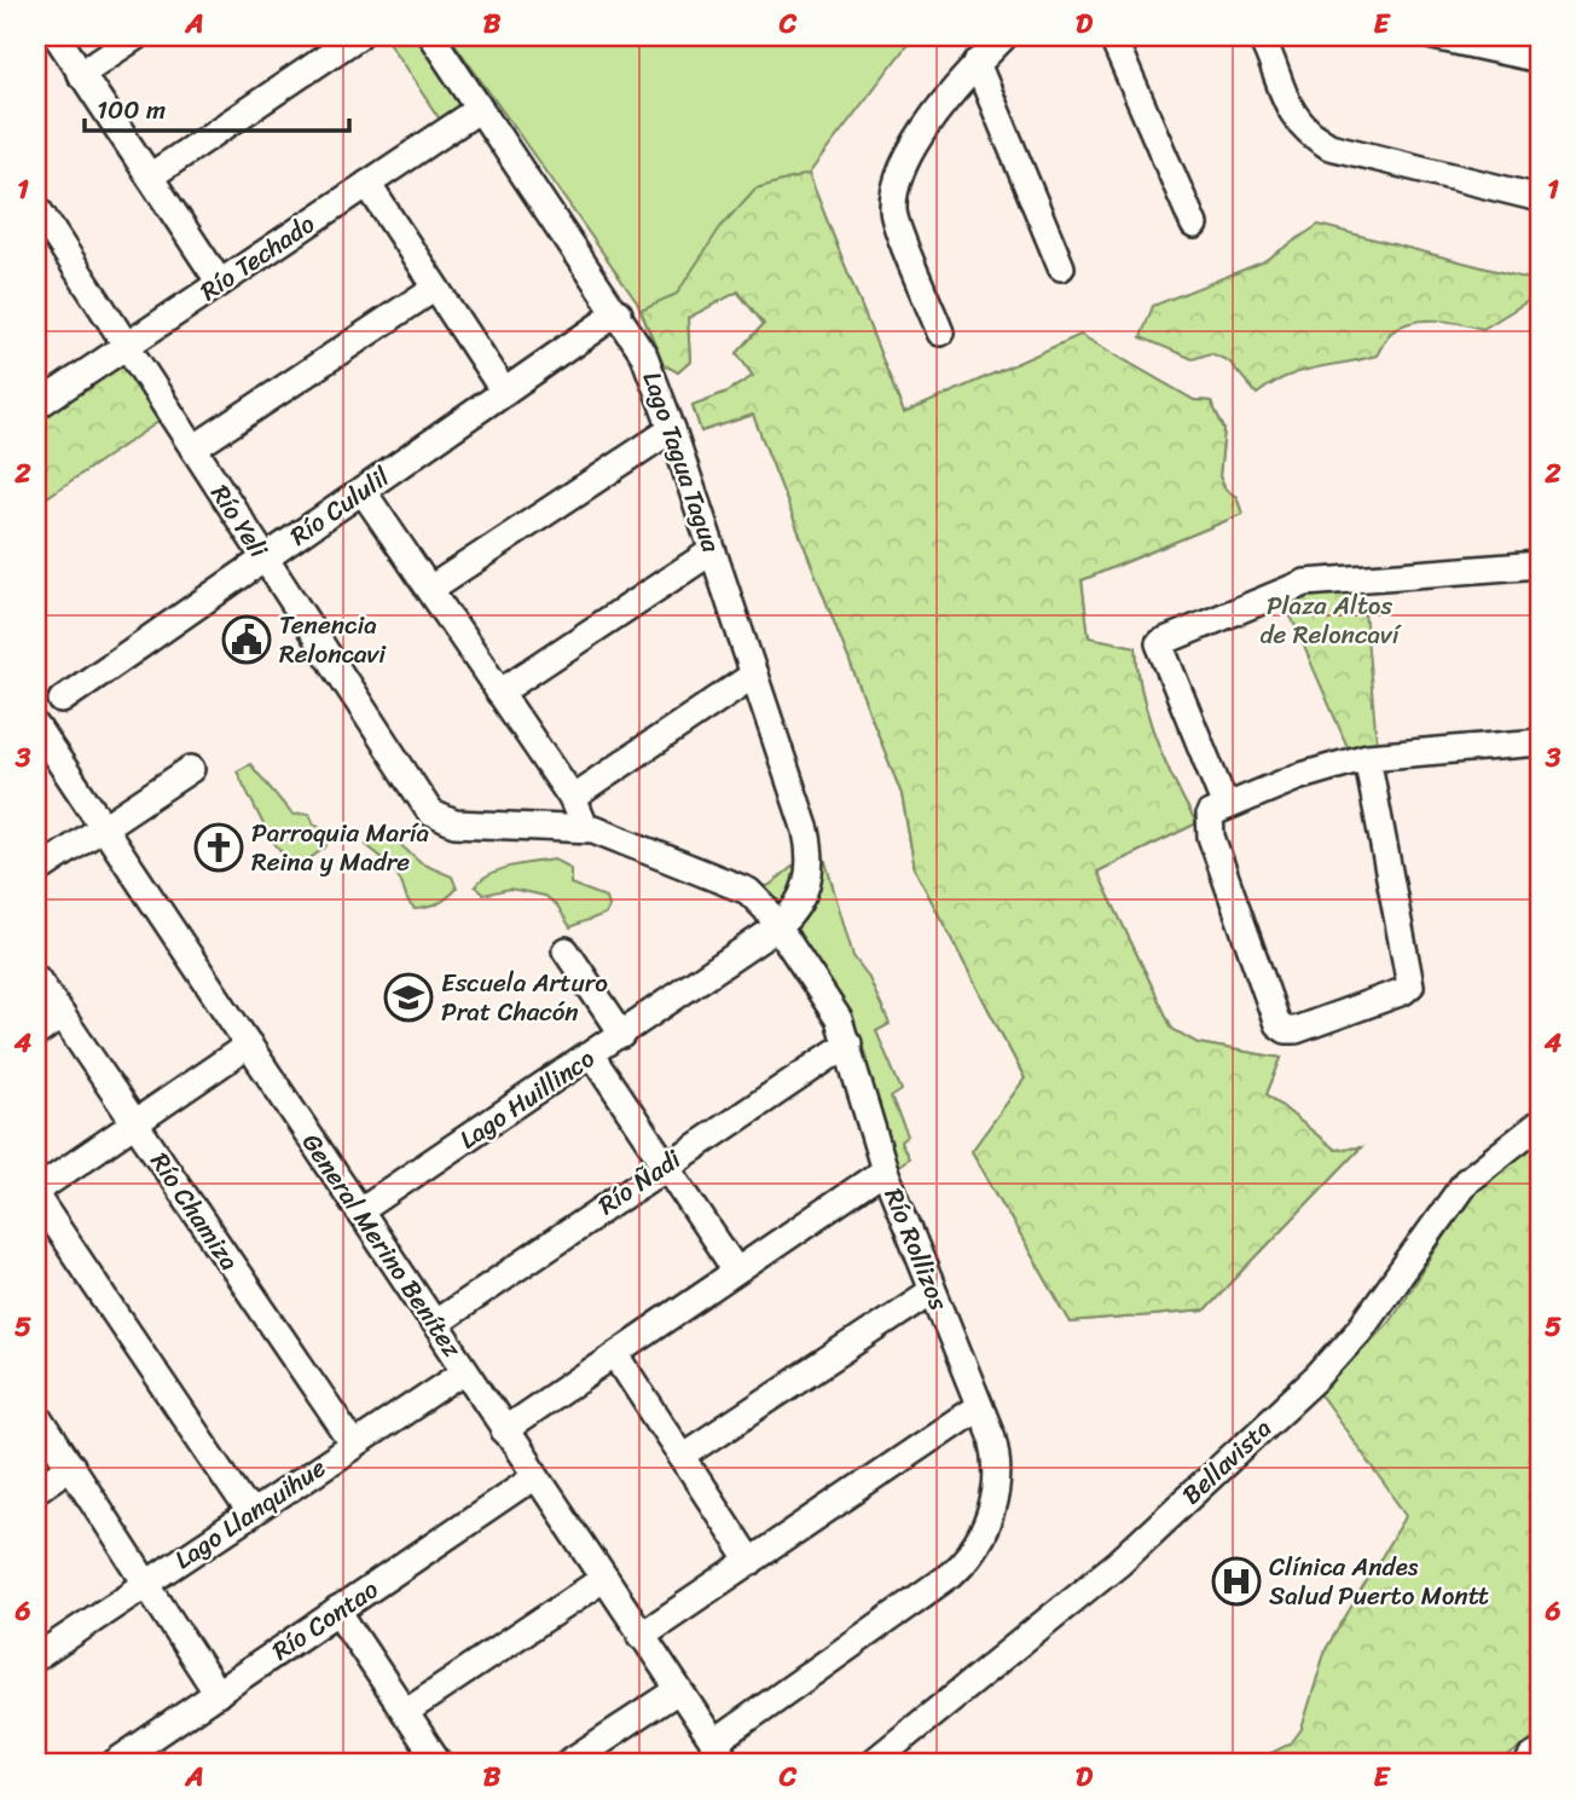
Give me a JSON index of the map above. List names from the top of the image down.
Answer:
{
  "streets": {
    "street": [
      "Río Techado",
      "Lago Tagua Tagua",
      "Río Cululil",
      "Río Yeli",
      "Lago Huillinco",
      "Río Ñadi",
      "Río Chamiza",
      "General Merino Benítez",
      "Río Rollizos",
      "Bellavista",
      "Lago Llanquihue",
      "Río Contao"
    ]
  },
  "crossings": [
    ["Río Techado", "Lago Tagua Tagua"],
    ["Río Techado", "Río Yeli"],
    ["Lago Tagua Tagua", "Río Cululil"],
    ["Lago Tagua Tagua", "Lago Huillinco"],
    ["Lago Tagua Tagua", "Río Rollizos"],
    ["Río Cululil", "Río Yeli"],
    ["Río Yeli", "Río Rollizos"],
    ["Lago Huillinco", "General Merino Benítez"],
    ["Lago Huillinco", "Río Rollizos"],
    ["Río Ñadi", "General Merino Benítez"],
    ["Río Ñadi", "Río Rollizos"],
    ["Río Chamiza", "Lago Llanquihue"],
    ["General Merino Benítez", "Río Rollizos"],
    ["General Merino Benítez", "Lago Llanquihue"],
    ["General Merino Benítez", "Río Contao"]
  ],
  "parks": ["Plaza Altos de Reloncaví"],
  "places": {
    "public building": ["Tenencia Reloncavi"],
    "church": ["Parroquia María Reina y Madre"],
    "school or university": ["Escuela Arturo Prat Chacón"],
    "hospital": ["Clínica Andes Salud Puerto Montt"]
  },
  "scale_bar": "100 m",
  "grid": {
    "columns": [
      "A",
      "B",
      "C",
      "D",
      "E"
    ],
    "rows": [
      "1",
      "2",
      "3",
      "4",
      "5",
      "6"
    ]
  }
}
